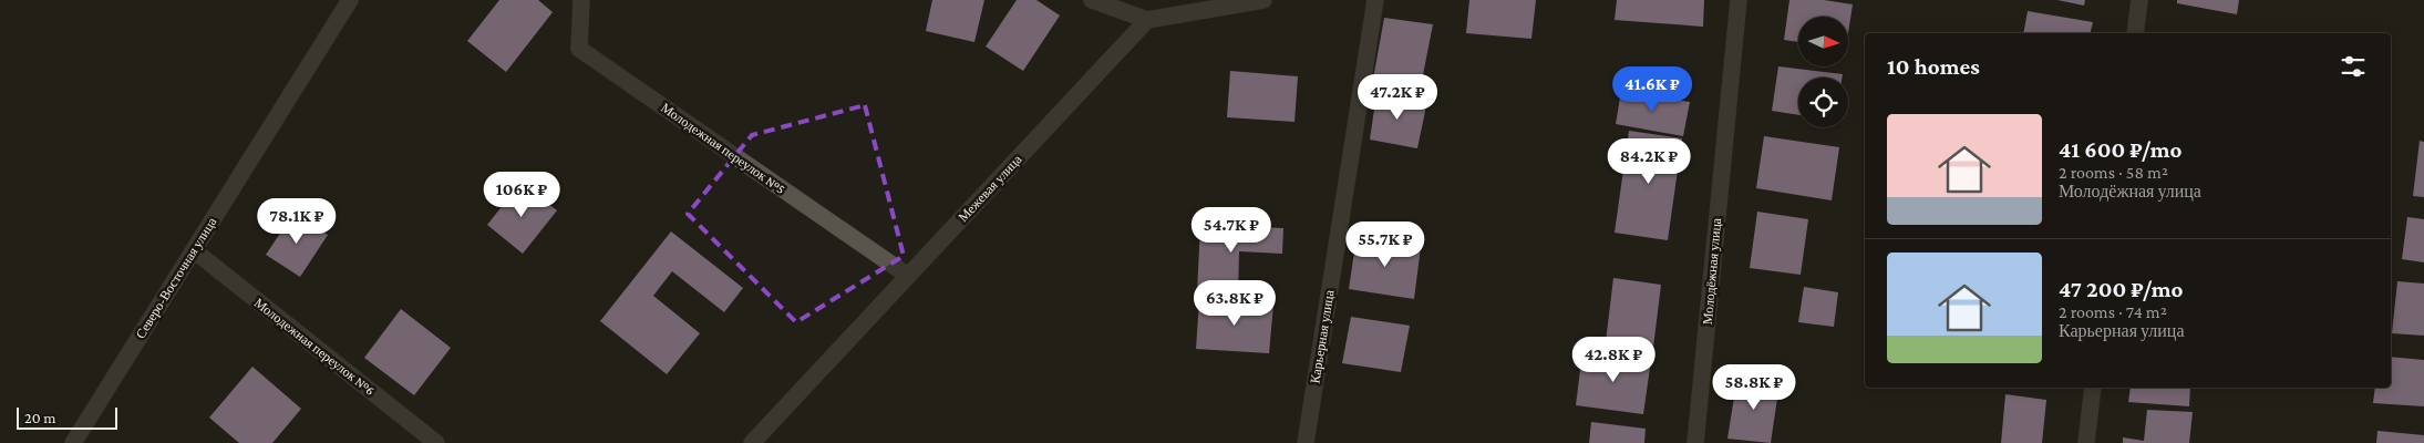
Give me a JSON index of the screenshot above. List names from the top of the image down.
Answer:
{
  "streets": {
    "street": [
      "Молодежная переулок №5",
      "Межевая улица",
      "Молодёжная улица",
      "Северо-Восточная улица",
      "Карьерная улица",
      "Молодежная переулок №6"
    ]
  },
  "crossings": [
    ["Молодежная переулок №5", "Межевая улица"],
    ["Северо-Восточная улица", "Молодежная переулок №6"]
  ],
  "scale_bar": "20 m",
  "north": "right",
  "page": {
    "heading": "10 homes",
    "price": [
      "41.6K ₽",
      "47.2K ₽",
      "84.2K ₽",
      "106K ₽",
      "78.1K ₽",
      "54.7K ₽",
      "55.7K ₽",
      "63.8K ₽",
      "42.8K ₽",
      "58.8K ₽"
    ],
    "list": [
      {
        "name": "41 600 ₽/mo",
        "note": "2 rooms · 58 m² · Молодёжная улица"
      },
      {
        "name": "47 200 ₽/mo",
        "note": "2 rooms · 74 m² · Карьерная улица"
      }
    ],
    "scale": "20 m"
  }
}
